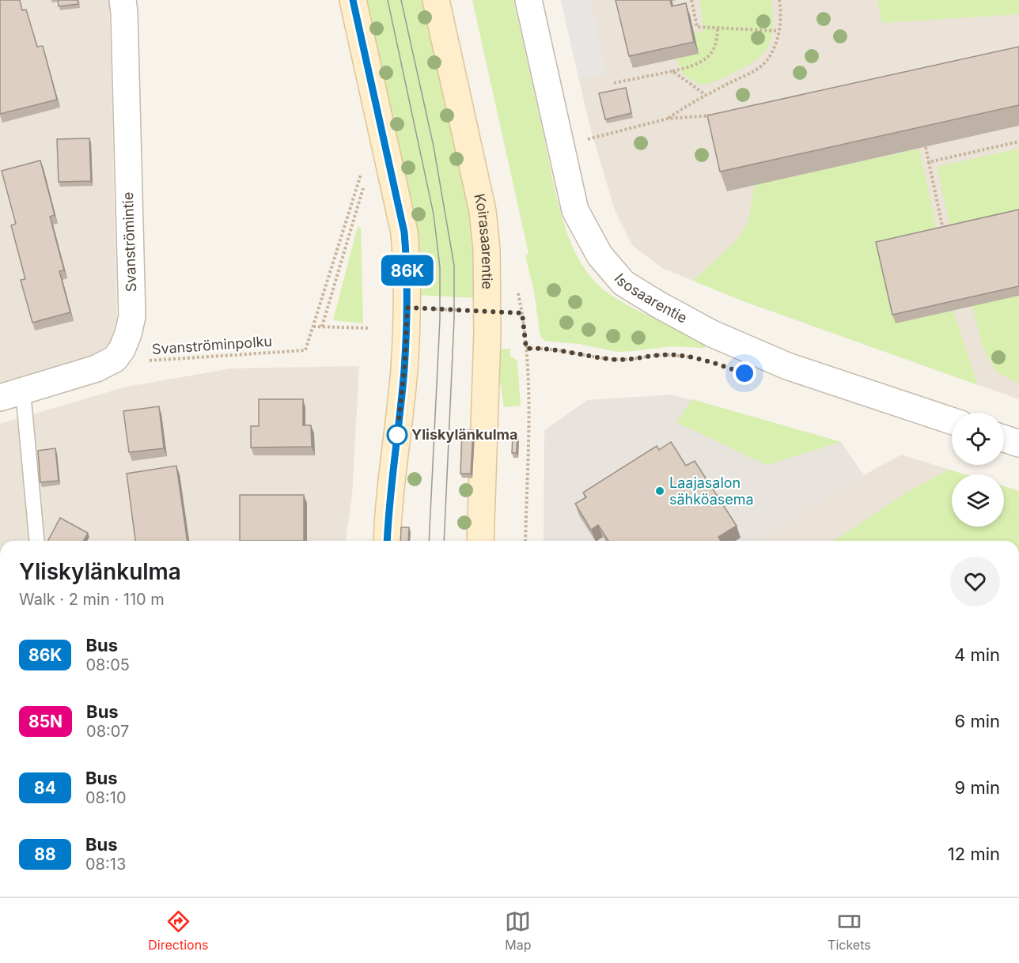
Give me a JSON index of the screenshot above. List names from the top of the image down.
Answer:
{
  "streets": {
    "main road": ["Koirasaarentie"],
    "street": ["Svanströmintie", "Isosaarentie"],
    "path": ["Svanströminpolku"]
  },
  "crossings": [
    ["Svanströmintie", "Svanströminpolku"]
  ],
  "places": ["Yliskylänkulma", "Laajasalon sähköasema"],
  "lines": ["bus line 86K"],
  "page": {
    "on_map": "86K",
    "heading": ["Yliskylänkulma", "Walk · 2 min · 110 m"],
    "list": [
      {
        "mark": "86K",
        "name": "Bus",
        "note": "08:05",
        "value": "4 min"
      },
      {
        "mark": "85N",
        "name": "Bus",
        "note": "08:07",
        "value": "6 min"
      },
      {
        "mark": "84",
        "name": "Bus",
        "note": "08:10",
        "value": "9 min"
      },
      {
        "mark": "88",
        "name": "Bus",
        "note": "08:13",
        "value": "12 min"
      }
    ],
    "tabs": ["Directions", "Map", "Tickets"]
  }
}
